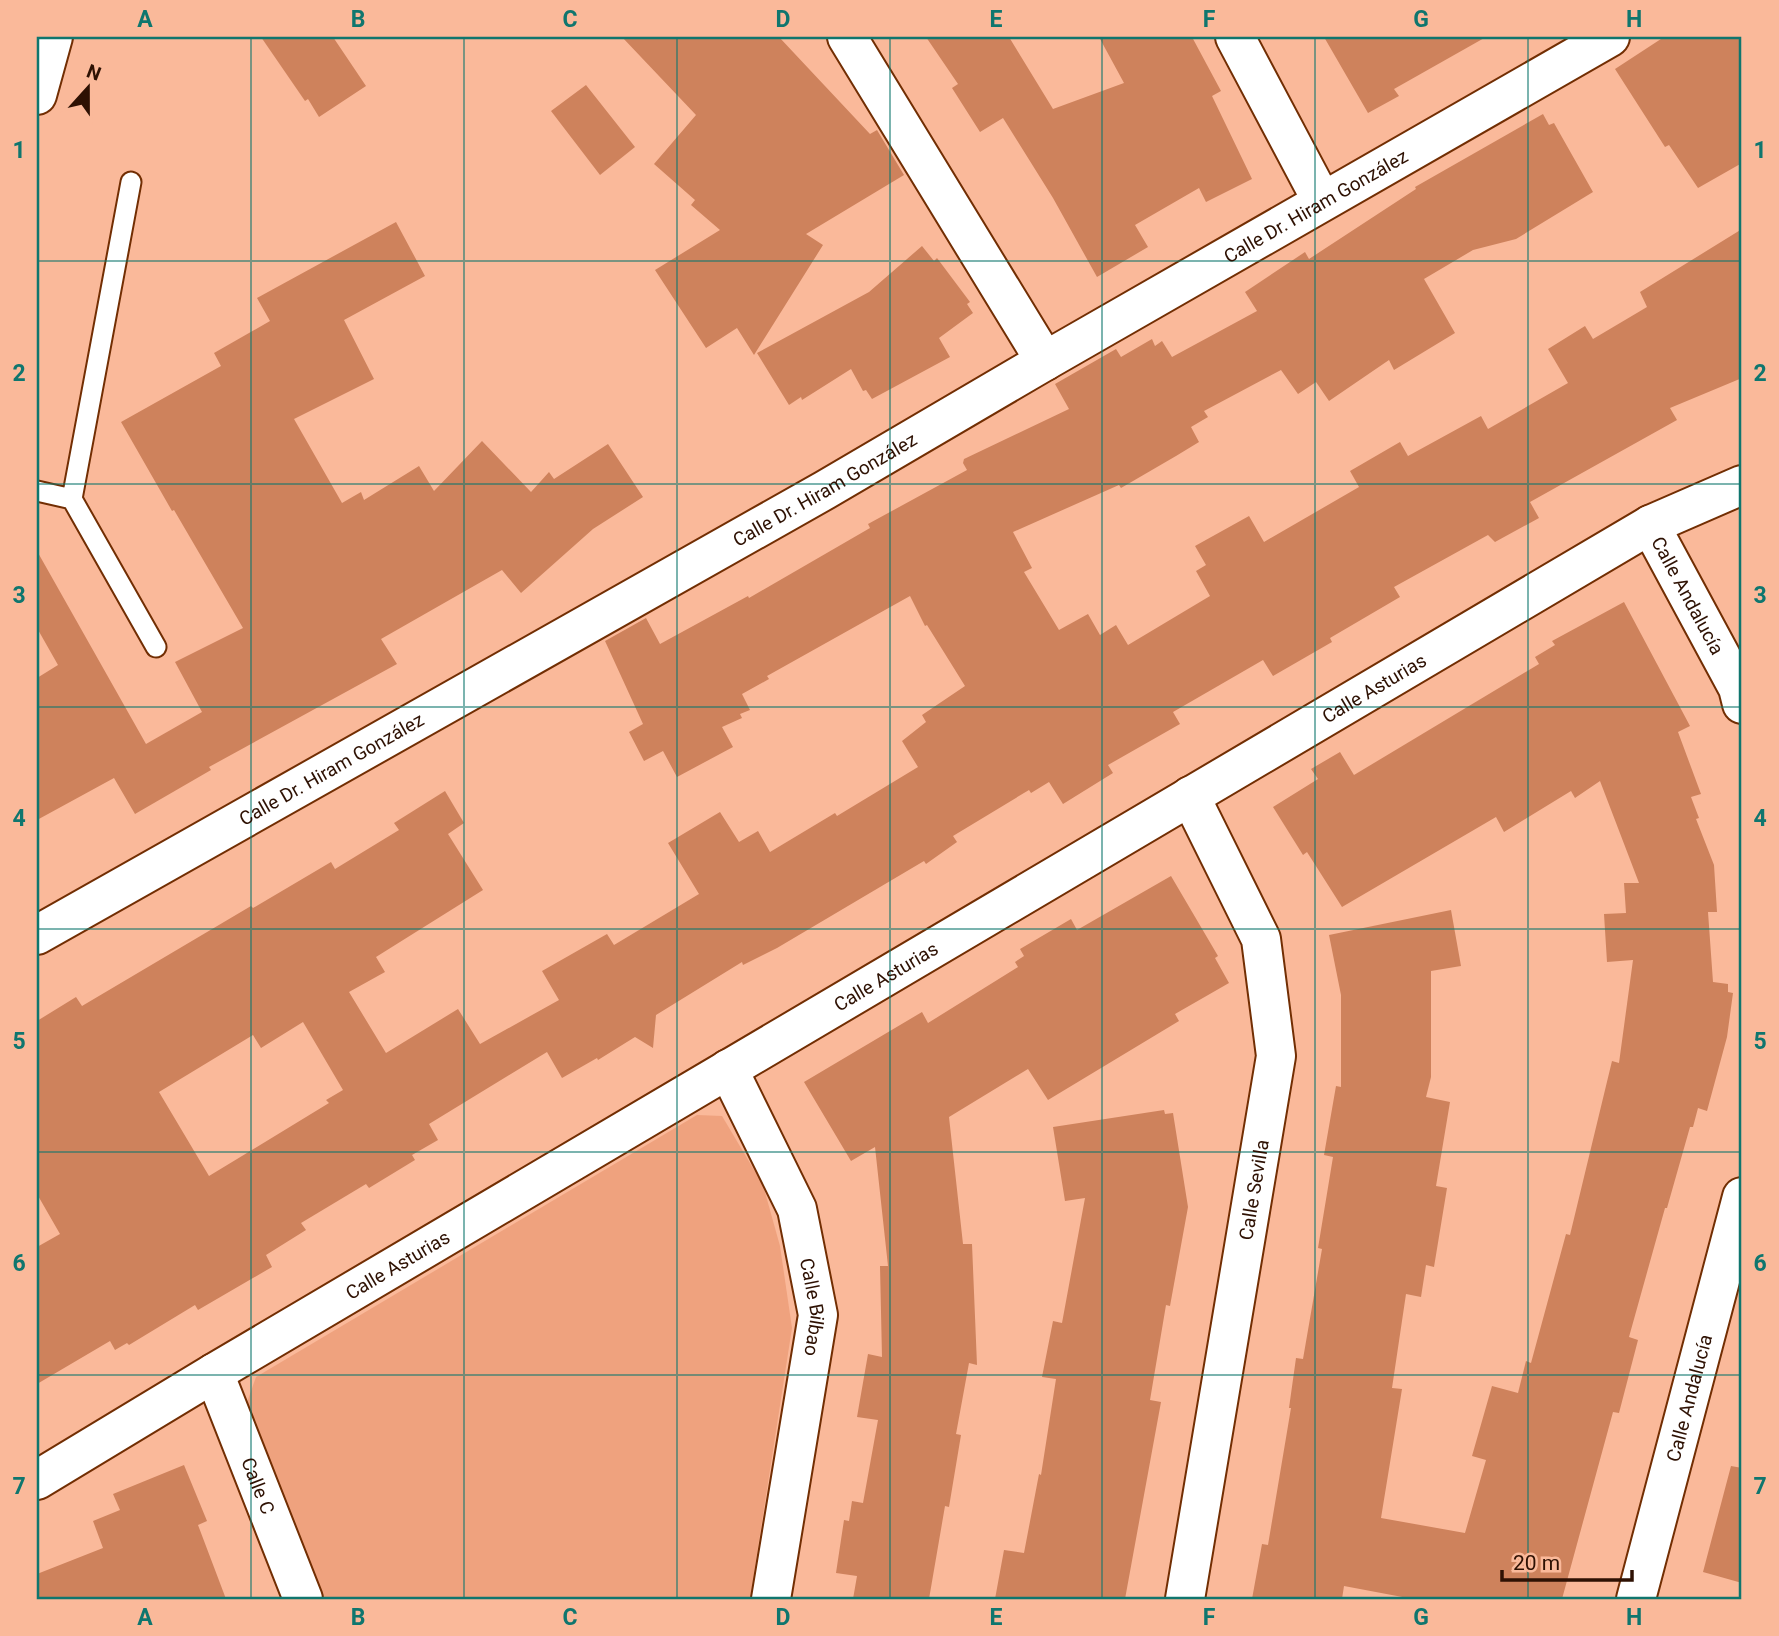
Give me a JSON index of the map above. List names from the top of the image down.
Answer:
{
  "streets": {
    "street": [
      "Calle Dr. Hiram González",
      "Calle Andalucía",
      "Calle Asturias",
      "Calle Sevilla",
      "Calle Bilbao",
      "Calle C"
    ]
  },
  "crossings": [
    ["Calle Andalucía", "Calle Asturias"],
    ["Calle Asturias", "Calle Sevilla"],
    ["Calle Asturias", "Calle Bilbao"],
    ["Calle Asturias", "Calle C"]
  ],
  "scale_bar": "20 m",
  "north": "top",
  "grid": {
    "columns": [
      "A",
      "B",
      "C",
      "D",
      "E",
      "F",
      "G",
      "H"
    ],
    "rows": [
      "1",
      "2",
      "3",
      "4",
      "5",
      "6",
      "7"
    ]
  }
}
